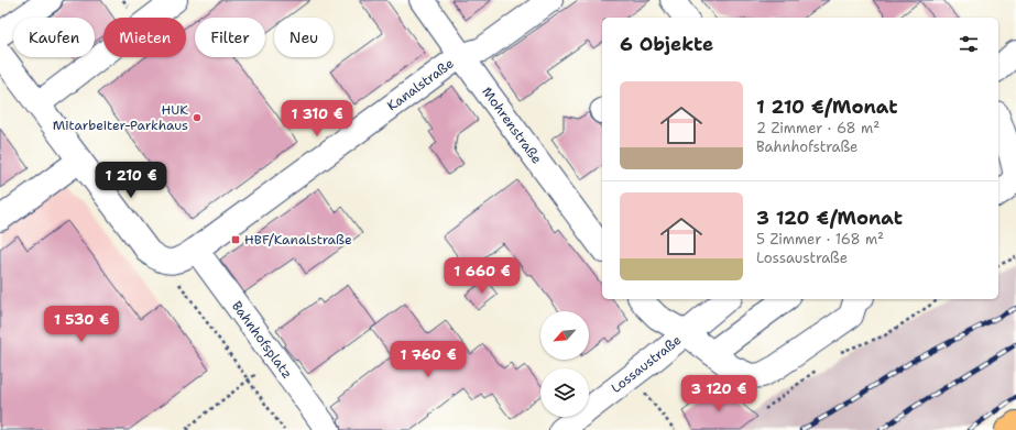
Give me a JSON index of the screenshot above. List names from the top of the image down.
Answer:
{
  "streets": {
    "street": [
      "Kanalstraße",
      "Mohrenstraße",
      "Bahnhofsplatz",
      "Lossaustraße"
    ]
  },
  "crossings": [
    ["Kanalstraße", "Mohrenstraße"],
    ["Kanalstraße", "Bahnhofsplatz"]
  ],
  "places": {
    "other": ["HUK Mitarbeiter-Parkhaus"],
    "transit": ["HBF/Kanalstraße"]
  },
  "north": "bottom left",
  "page": {
    "chip": [
      "Kaufen",
      "Mieten",
      "Filter",
      "Neu"
    ],
    "heading": "6 Objekte",
    "list": [
      {
        "name": "1 210 €/Monat",
        "note": "2 Zimmer · 68 m² · Bahnhofstraße"
      },
      {
        "name": "3 120 €/Monat",
        "note": "5 Zimmer · 168 m² · Lossaustraße"
      }
    ],
    "price": [
      "1 310 €",
      "1 210 €",
      "1 660 €",
      "1 530 €",
      "1 760 €",
      "3 120 €"
    ]
  }
}
